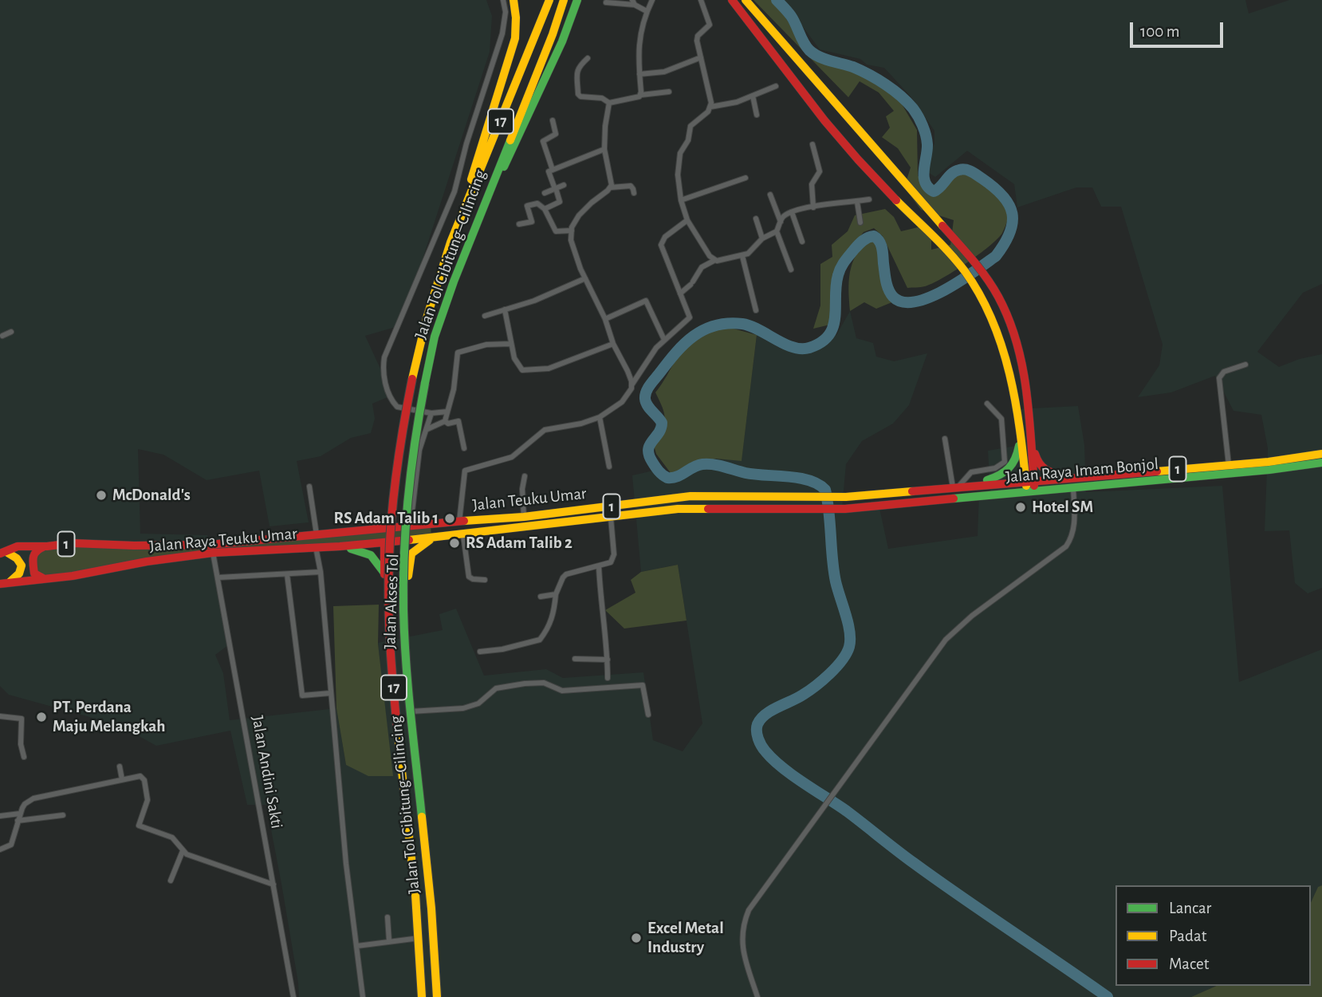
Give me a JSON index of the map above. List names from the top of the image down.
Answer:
{
  "streets": {
    "main road": [
      "17",
      "Jalan Tol Cibitung–Cilincing",
      "1",
      "Jalan Raya Imam Bonjol",
      "Jalan Teuku Umar",
      "Jalan Raya Teuku Umar",
      "Jalan Akses Tol"
    ],
    "street": ["Jalan Andini Sakti"]
  },
  "crossings": [
    ["Jalan Tol Cibitung–Cilincing", "Jalan Akses Tol"],
    ["Jalan Raya Imam Bonjol", "Jalan Teuku Umar"],
    ["Jalan Teuku Umar", "Jalan Raya Teuku Umar"],
    ["Jalan Teuku Umar", "Jalan Akses Tol"],
    ["Jalan Raya Teuku Umar", "Jalan Akses Tol"],
    ["Jalan Raya Teuku Umar", "Jalan Andini Sakti"]
  ],
  "places": [
    "McDonald's",
    "Hotel SM",
    "RS Adam Talib 1",
    "RS Adam Talib 2",
    "PT. Perdana Maju Melangkah",
    "Excel Metal Industry"
  ],
  "legend": ["Lancar", "Padat", "Macet"],
  "scale_bar": "100 m"
}
